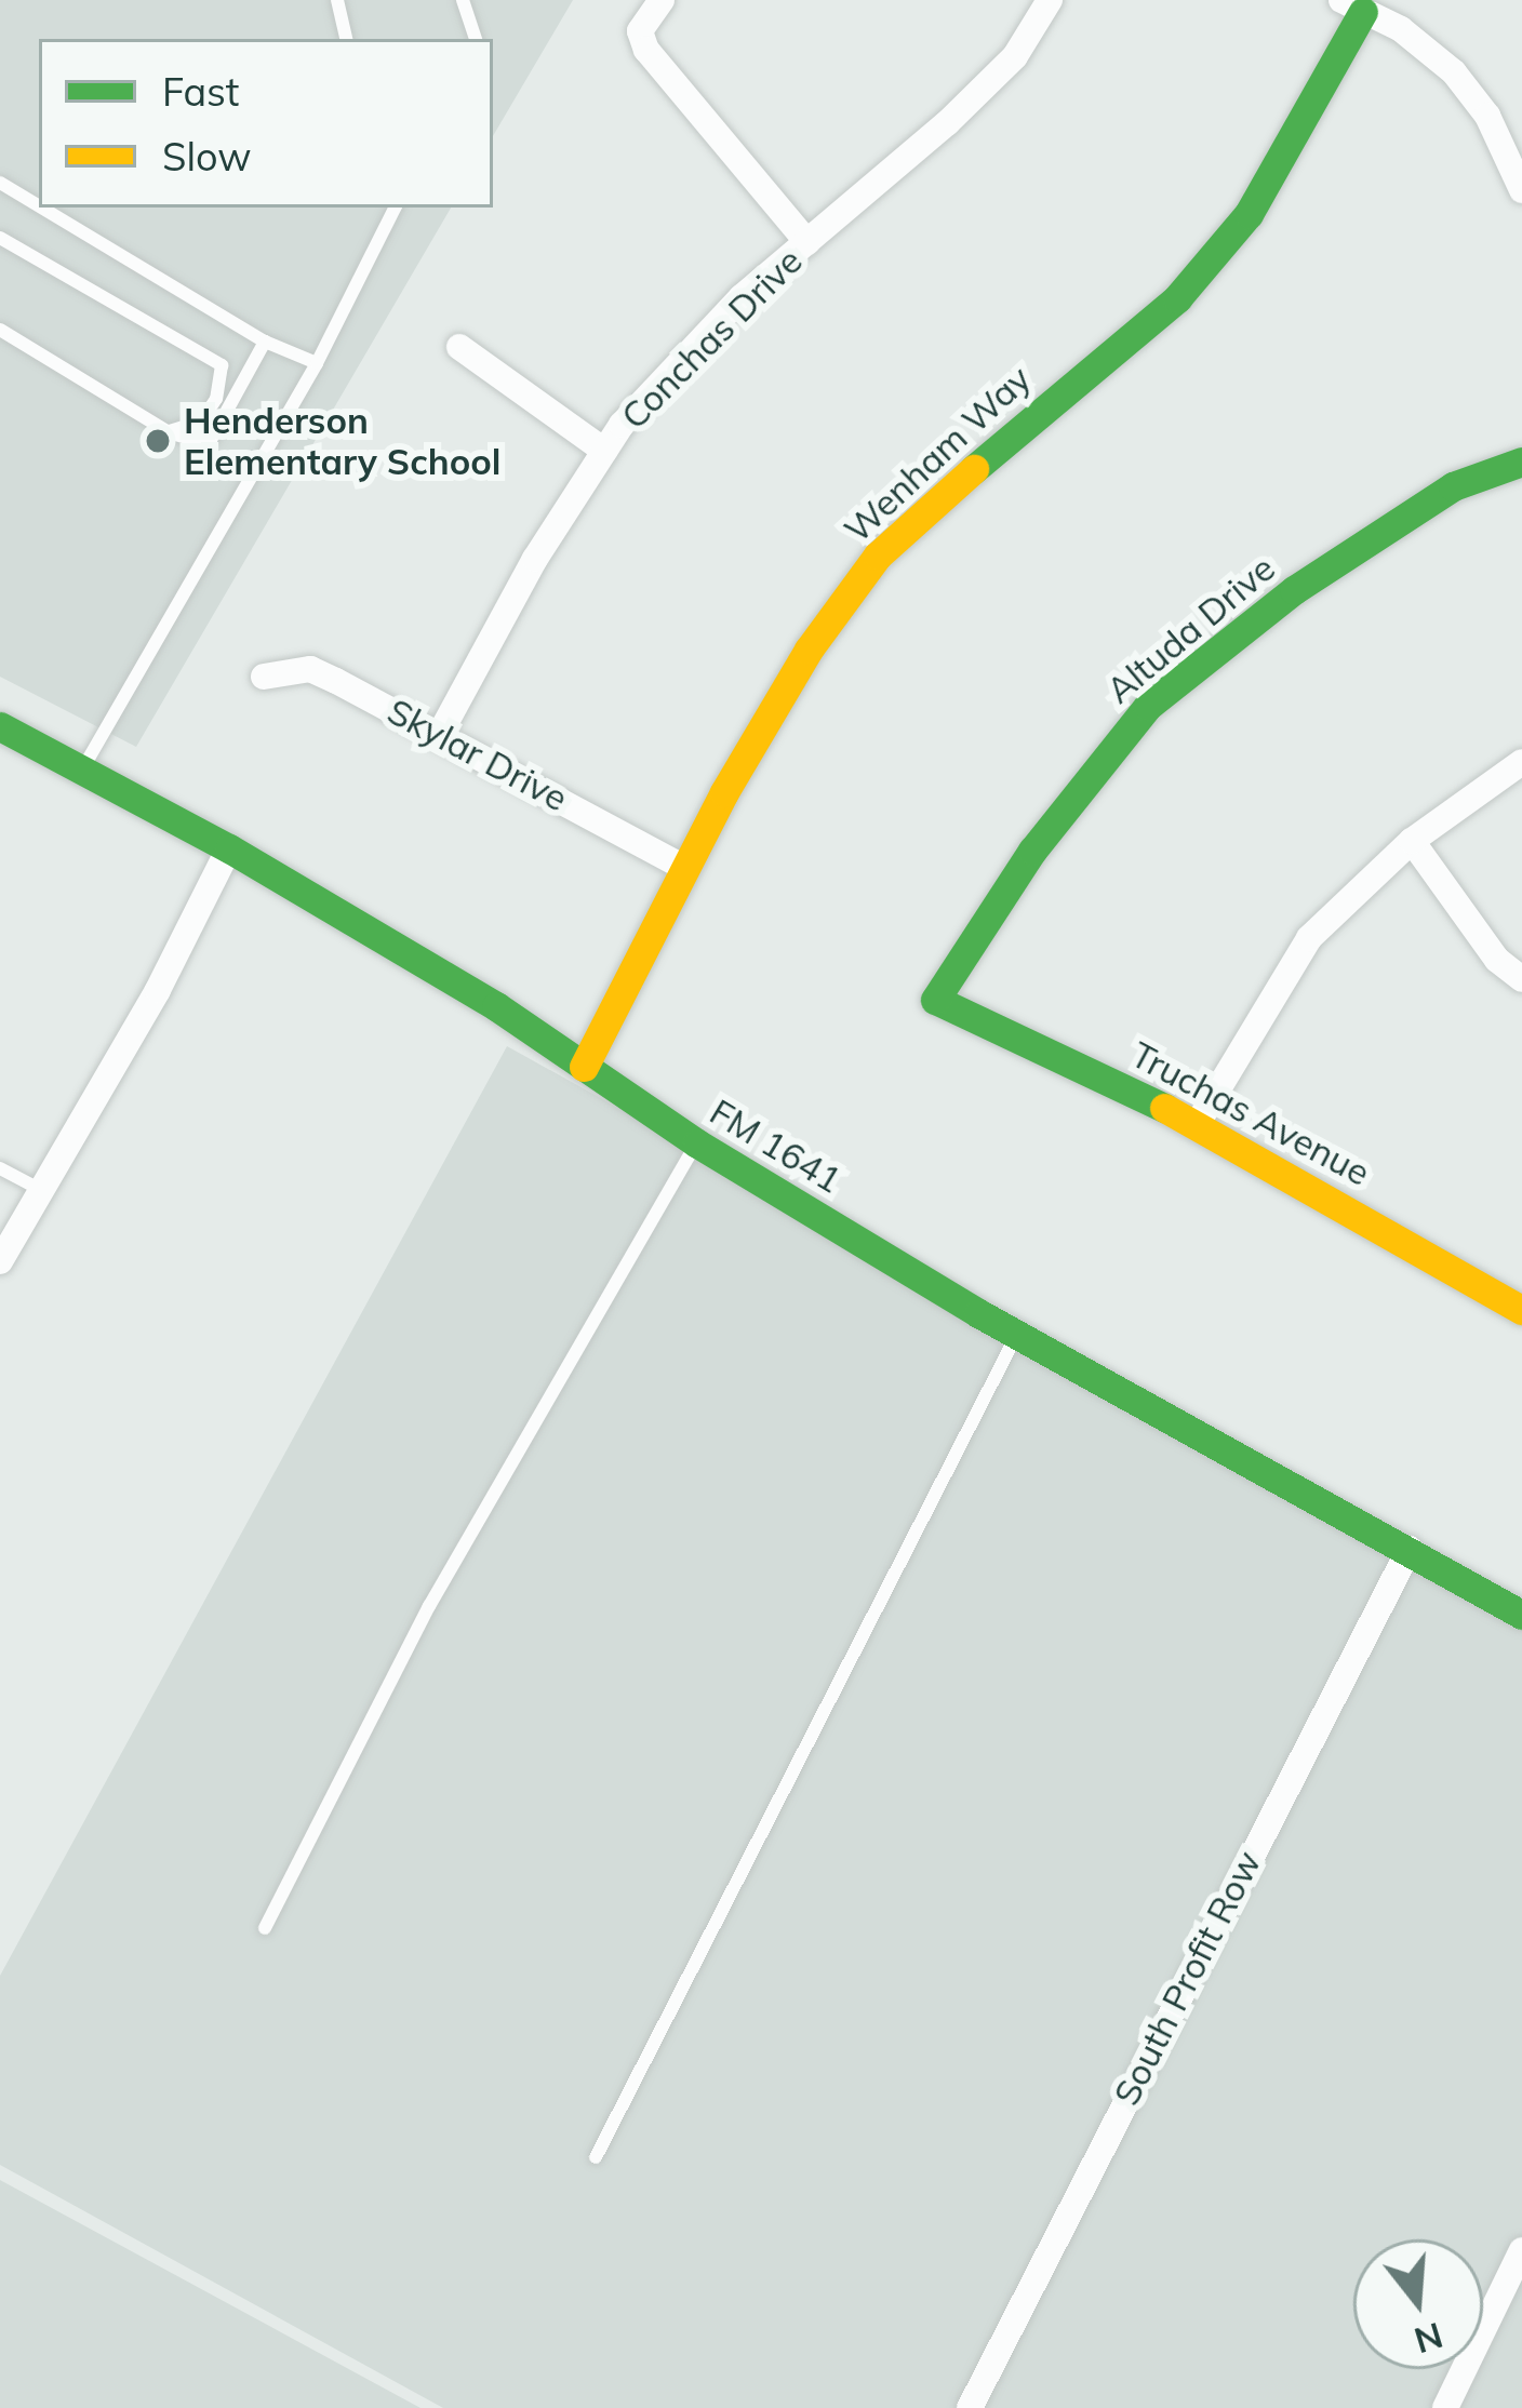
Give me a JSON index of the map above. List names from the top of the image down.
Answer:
{
  "streets": {
    "street": [
      "Conchas Drive",
      "Wenham Way",
      "Altuda Drive",
      "Skylar Drive",
      "Truchas Avenue",
      "FM 1641",
      "South Profit Row"
    ]
  },
  "crossings": [
    ["Conchas Drive", "Skylar Drive"],
    ["Wenham Way", "Skylar Drive"],
    ["Wenham Way", "FM 1641"],
    ["Altuda Drive", "Truchas Avenue"],
    ["FM 1641", "South Profit Row"]
  ],
  "places": ["Henderson Elementary School"],
  "legend": ["Fast", "Slow"],
  "north": "bottom"
}
